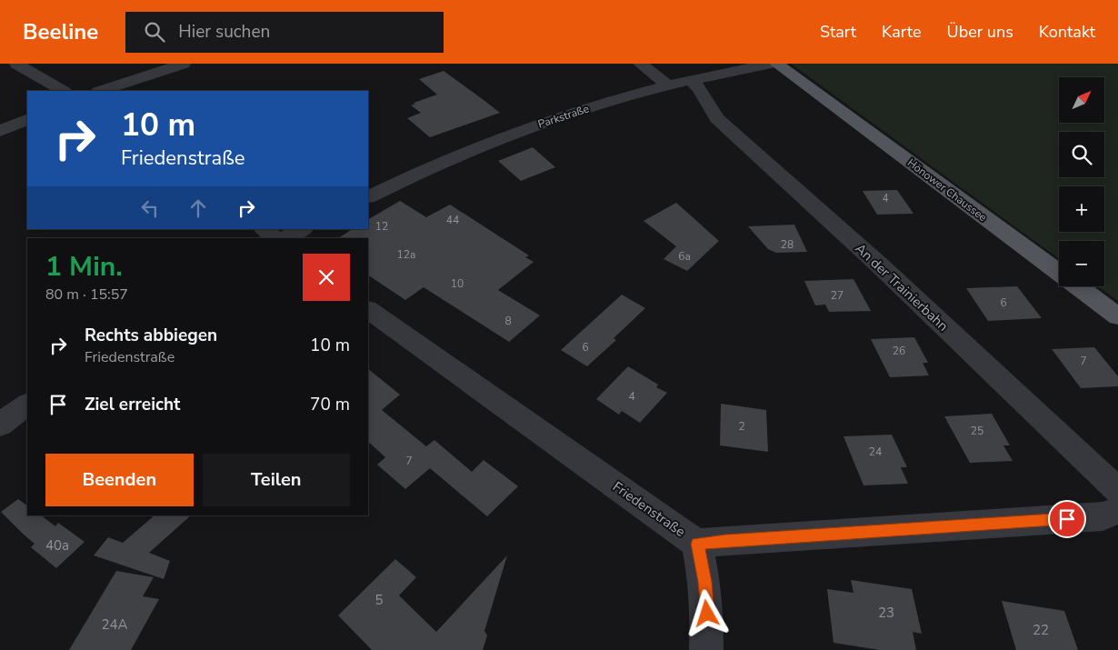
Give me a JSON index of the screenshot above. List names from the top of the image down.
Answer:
{
  "streets": {
    "main road": ["Hönower Chaussee"],
    "street": ["Parkstraße", "An der Trainierbahn", "Friedenstraße"]
  },
  "crossings": [
    ["Parkstraße", "An der Trainierbahn"]
  ],
  "house_numbers": [
    "4",
    "44",
    "12",
    "28",
    "12a",
    "6a",
    "10",
    "27",
    "6",
    "8",
    "6",
    "26",
    "7",
    "4",
    "2",
    "25",
    "24",
    "7",
    "40a",
    "5",
    "23",
    "24A",
    "22"
  ],
  "north": "top right",
  "page": {
    "header": "Beeline",
    "search": "Hier suchen",
    "nav": [
      "Start",
      "Karte",
      "Über uns",
      "Kontakt"
    ],
    "map_buttons": ["+", "−"],
    "turn": ["10 m", "Friedenstraße"],
    "heading": ["1 Min.", "80 m · 15:57"],
    "list": [
      {
        "name": "Rechts abbiegen",
        "note": "Friedenstraße",
        "value": "10 m"
      },
      {
        "name": "Ziel erreicht",
        "value": "70 m"
      }
    ],
    "buttons": ["Beenden", "Teilen"]
  }
}
